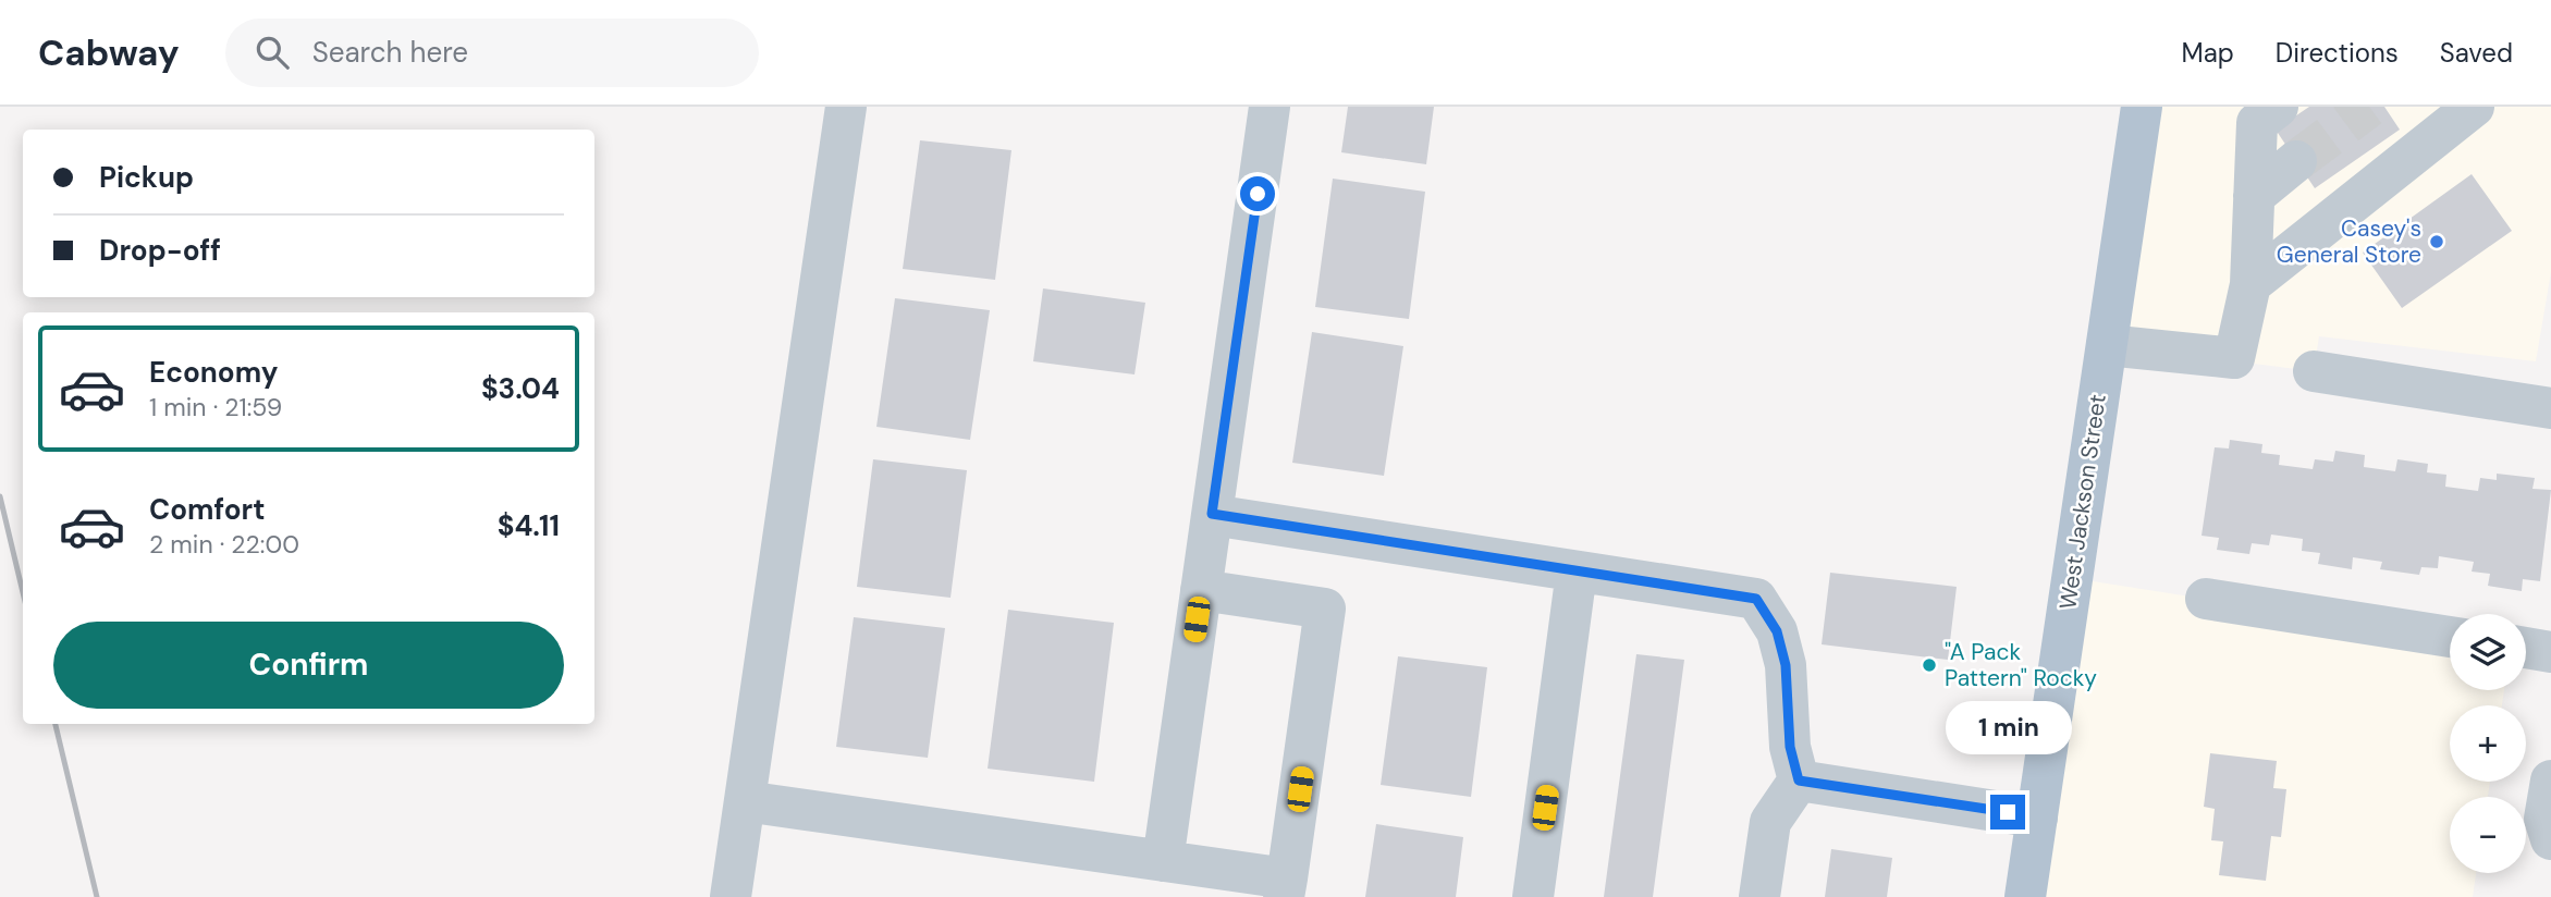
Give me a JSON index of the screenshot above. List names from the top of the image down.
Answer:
{
  "streets": {
    "main road": ["West Jackson Street"]
  },
  "places": ["Casey's General Store", "\"A Pack Pattern\" Rocky"],
  "page": {
    "header": "Cabway",
    "search": "Search here",
    "nav": ["Map", "Directions", "Saved"],
    "banner": ["Pickup", "Drop-off"],
    "list": [
      {
        "name": "Economy",
        "note": "1 min · 21:59",
        "value": "$3.04"
      },
      {
        "name": "Comfort",
        "note": "2 min · 22:00",
        "value": "$4.11"
      }
    ],
    "buttons": "Confirm",
    "map_buttons": ["+", "−"],
    "bubble": "1 min"
  }
}
